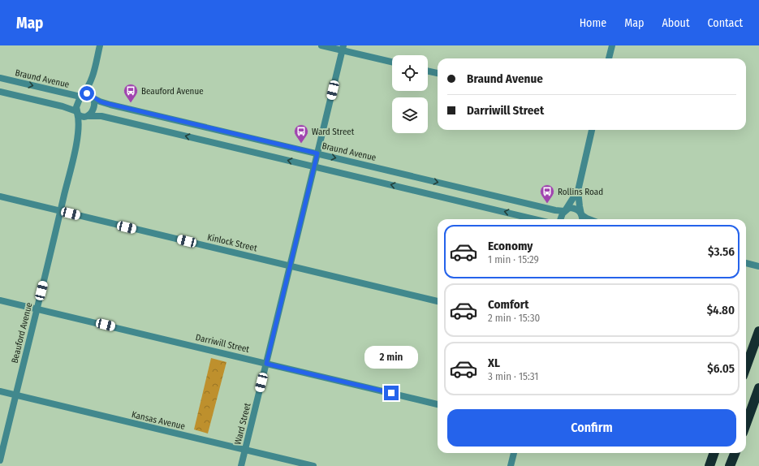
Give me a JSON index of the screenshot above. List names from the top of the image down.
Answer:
{
  "streets": {
    "street": [
      "Braund Avenue",
      "Kinlock Street",
      "Beauford Avenue",
      "Darriwill Street",
      "Kansas Avenue",
      "Ward Street"
    ]
  },
  "crossings": [
    ["Braund Avenue", "Beauford Avenue"],
    ["Braund Avenue", "Ward Street"],
    ["Kinlock Street", "Beauford Avenue"],
    ["Kinlock Street", "Ward Street"],
    ["Beauford Avenue", "Darriwill Street"],
    ["Beauford Avenue", "Kansas Avenue"],
    ["Darriwill Street", "Ward Street"],
    ["Kansas Avenue", "Ward Street"]
  ],
  "places": {
    "bus stop": ["Beauford Avenue", "Ward Street", "Rollins Road"]
  },
  "page": {
    "header": "Map",
    "nav": [
      "Home",
      "Map",
      "About",
      "Contact"
    ],
    "banner": ["Braund Avenue", "Darriwill Street"],
    "list": [
      {
        "name": "Economy",
        "note": "1 min · 15:29",
        "value": "$3.56"
      },
      {
        "name": "Comfort",
        "note": "2 min · 15:30",
        "value": "$4.80"
      },
      {
        "name": "XL",
        "note": "3 min · 15:31",
        "value": "$6.05"
      }
    ],
    "bubble": "2 min",
    "buttons": "Confirm"
  }
}
